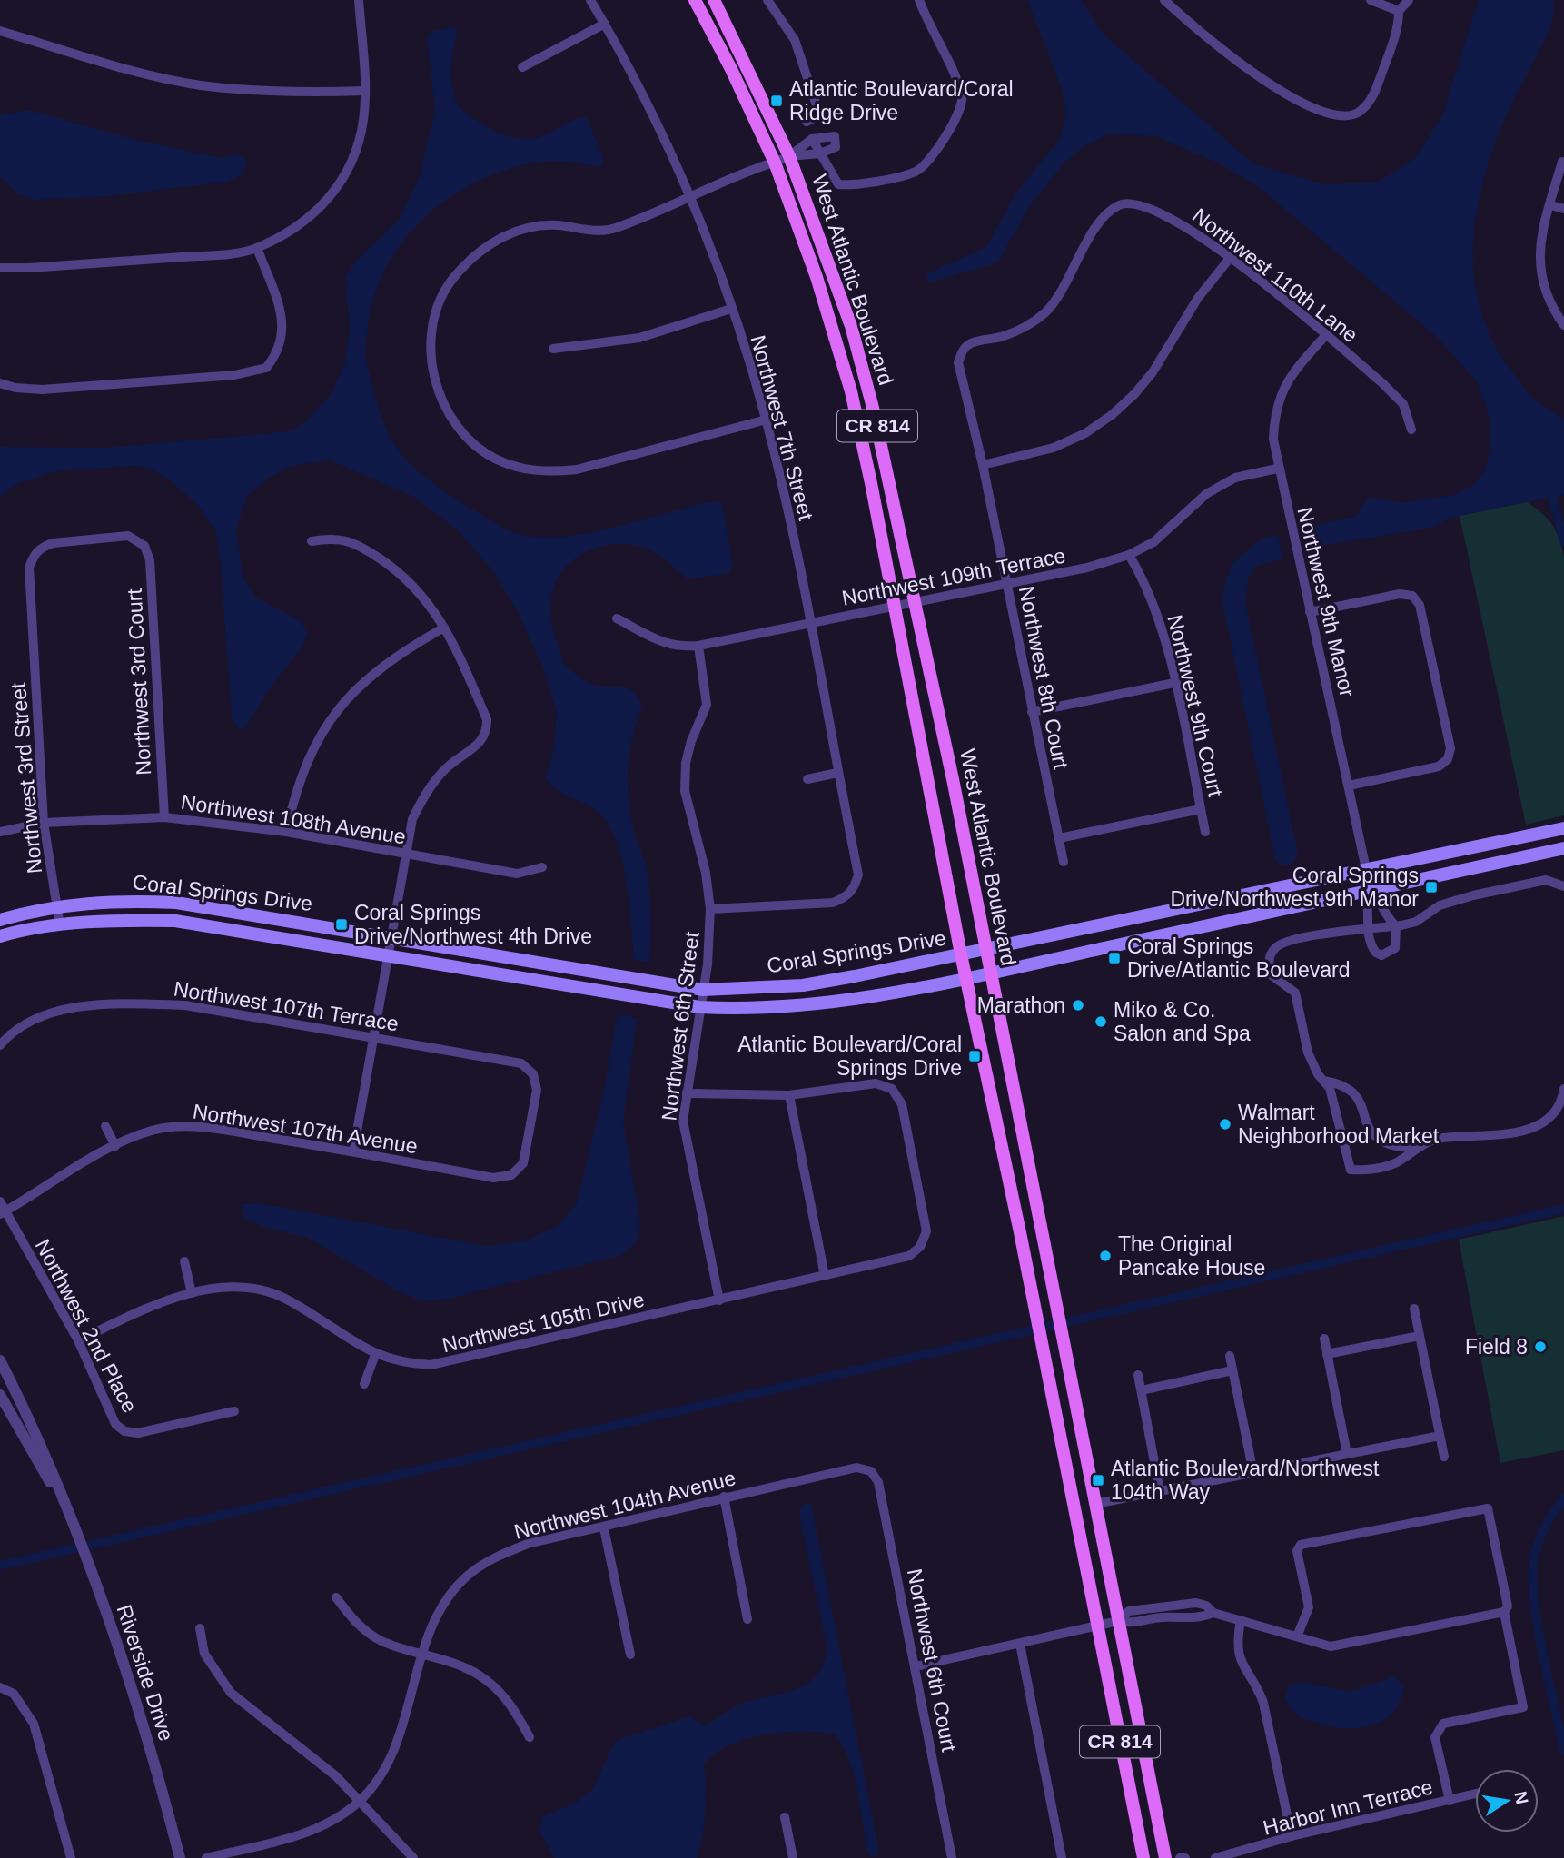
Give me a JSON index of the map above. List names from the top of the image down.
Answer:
{
  "streets": {
    "main road": ["West Atlantic Boulevard", "CR 814", "Coral Springs Drive"],
    "street": [
      "Northwest 110th Lane",
      "Northwest 7th Street",
      "Northwest 109th Terrace",
      "Northwest 9th Manor",
      "Northwest 8th Court",
      "Northwest 3rd Court",
      "Northwest 9th Court",
      "Northwest 3rd Street",
      "Northwest 108th Avenue",
      "Northwest 107th Terrace",
      "Northwest 6th Street",
      "Northwest 107th Avenue",
      "Northwest 105th Drive",
      "Northwest 2nd Place",
      "Northwest 104th Avenue",
      "Northwest 6th Court",
      "Riverside Drive",
      "Harbor Inn Terrace"
    ]
  },
  "crossings": [
    ["Northwest 110th Lane", "Northwest 9th Manor"],
    ["Northwest 110th Lane", "Northwest 8th Court"],
    ["West Atlantic Boulevard", "Northwest 109th Terrace"],
    ["West Atlantic Boulevard", "Coral Springs Drive"],
    ["Northwest 7th Street", "Northwest 109th Terrace"],
    ["Northwest 7th Street", "Northwest 6th Street"],
    ["Northwest 109th Terrace", "Northwest 9th Manor"],
    ["Northwest 109th Terrace", "Northwest 8th Court"],
    ["Northwest 109th Terrace", "Northwest 9th Court"],
    ["Northwest 109th Terrace", "Northwest 6th Street"],
    ["Northwest 9th Manor", "Coral Springs Drive"],
    ["Northwest 3rd Court", "Northwest 3rd Street"],
    ["Northwest 3rd Court", "Northwest 108th Avenue"],
    ["Northwest 3rd Street", "Northwest 108th Avenue"],
    ["Northwest 3rd Street", "Coral Springs Drive"],
    ["Coral Springs Drive", "Northwest 6th Street"],
    ["Northwest 107th Terrace", "Northwest 107th Avenue"],
    ["Northwest 6th Street", "Northwest 105th Drive"],
    ["Northwest 107th Avenue", "Northwest 2nd Place"],
    ["Northwest 105th Drive", "Northwest 2nd Place"],
    ["Northwest 104th Avenue", "Northwest 6th Court"]
  ],
  "places": {
    "transit": [
      "Atlantic Boulevard/Coral Ridge Drive",
      "Coral Springs Drive/Northwest 9th Manor",
      "Coral Springs Drive/Northwest 4th Drive",
      "Coral Springs Drive/Atlantic Boulevard",
      "Atlantic Boulevard/Coral Springs Drive",
      "Atlantic Boulevard/Northwest 104th Way"
    ],
    "other": [
      "Marathon",
      "Miko & Co. Salon and Spa",
      "Walmart Neighborhood Market",
      "The Original Pancake House",
      "Field 8"
    ]
  },
  "north": "right"
}
